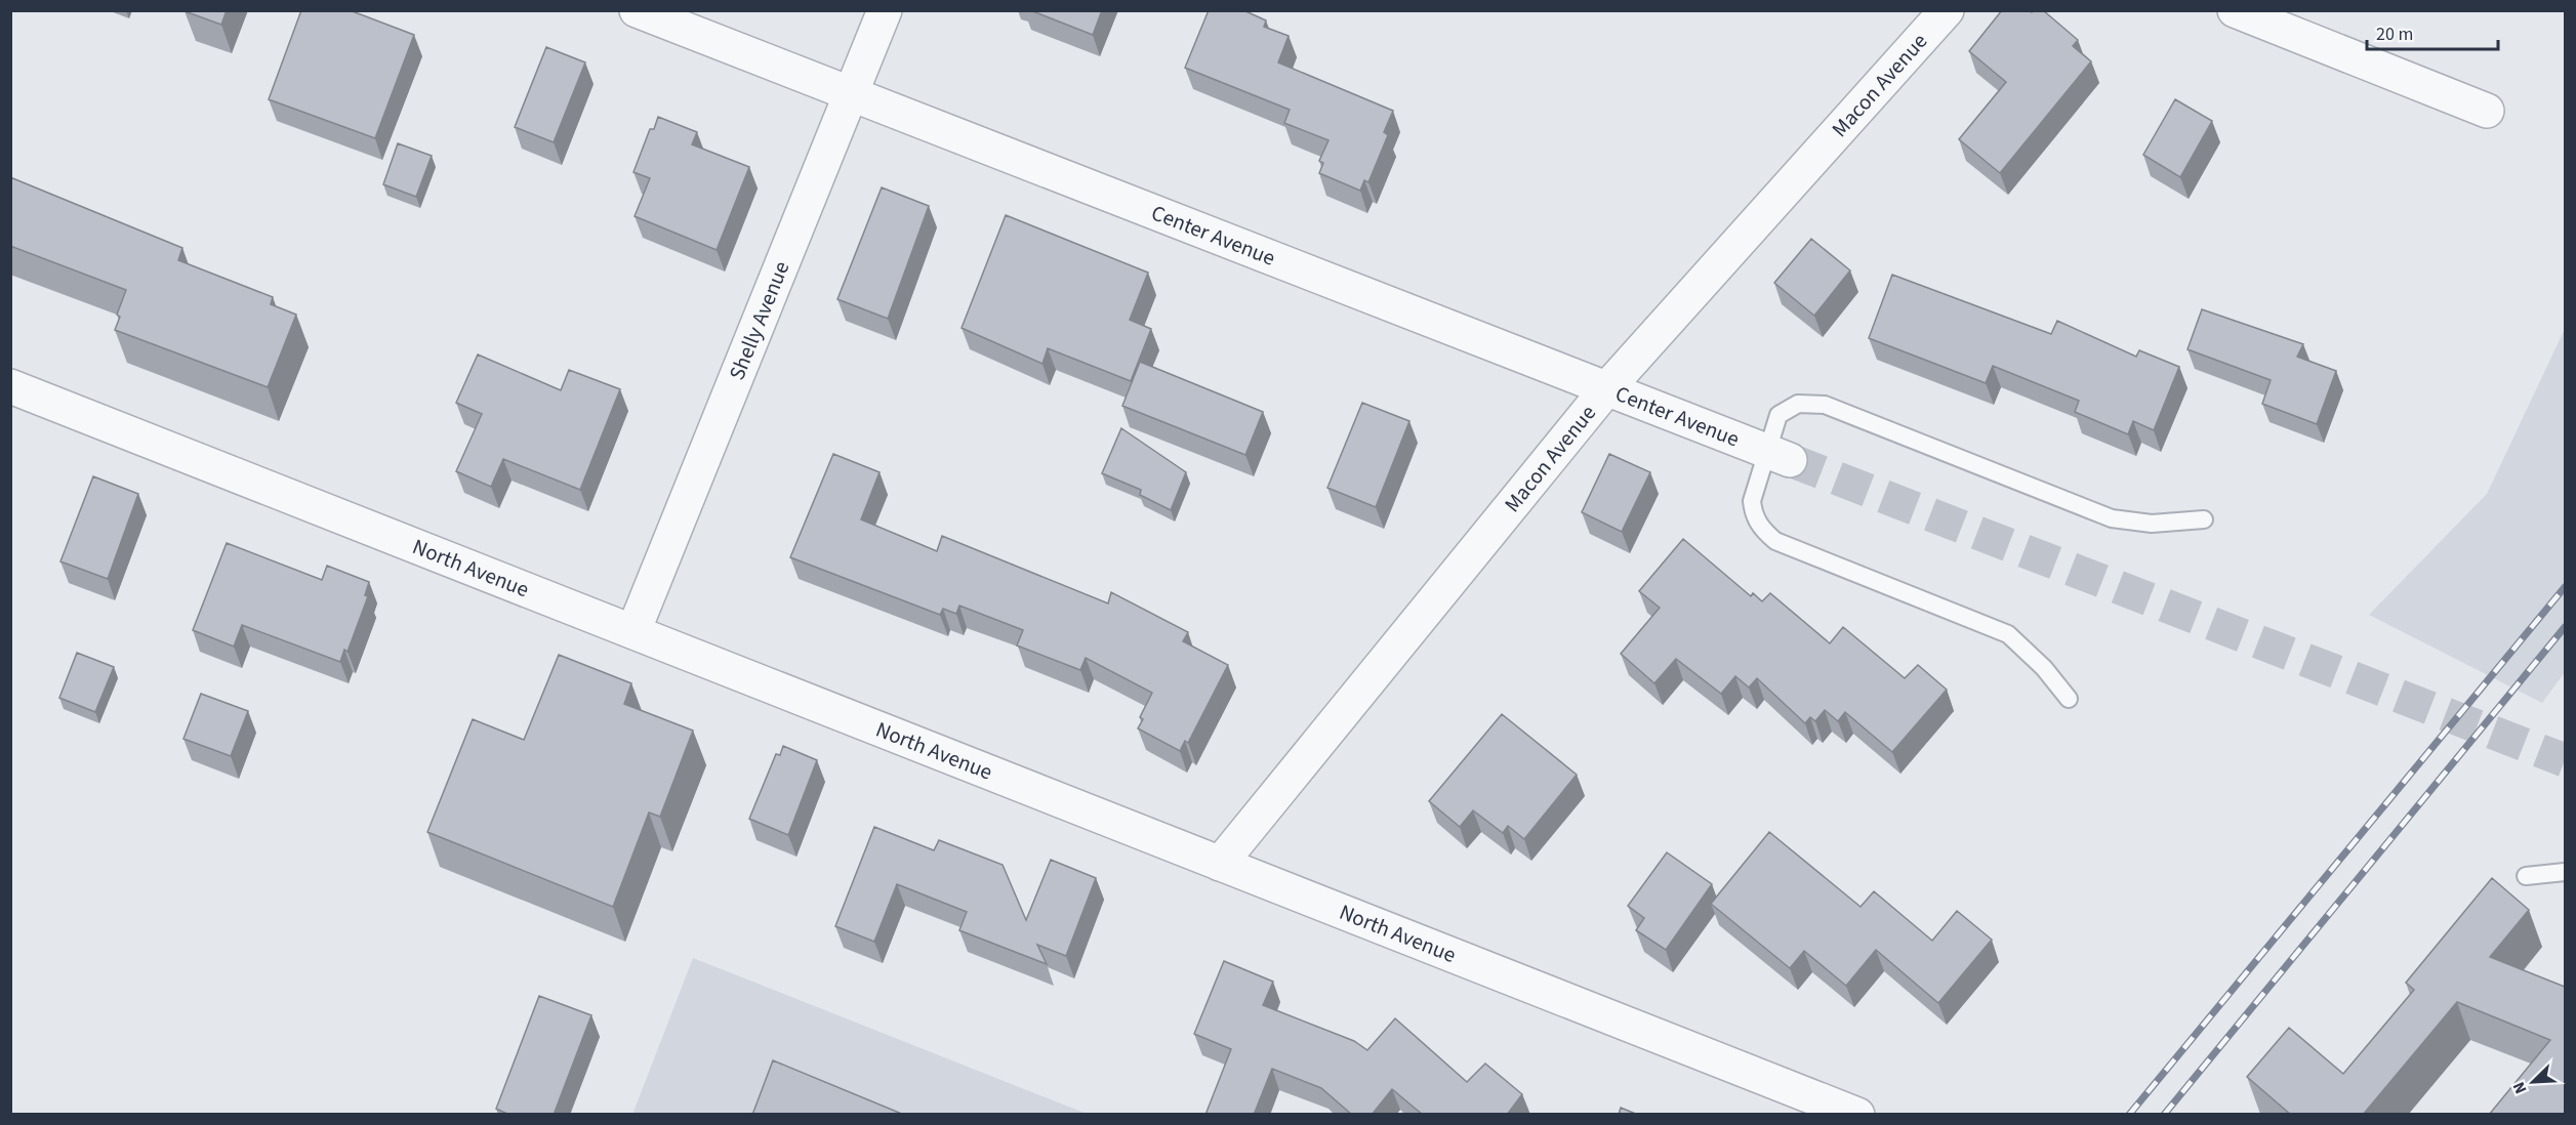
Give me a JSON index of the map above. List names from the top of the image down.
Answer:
{
  "streets": {
    "street": [
      "Macon Avenue",
      "Center Avenue",
      "Shelly Avenue",
      "North Avenue"
    ]
  },
  "crossings": [
    ["Macon Avenue", "Center Avenue"],
    ["Macon Avenue", "North Avenue"],
    ["Center Avenue", "Shelly Avenue"],
    ["Shelly Avenue", "North Avenue"]
  ],
  "scale_bar": "20 m",
  "north": "bottom left"
}
